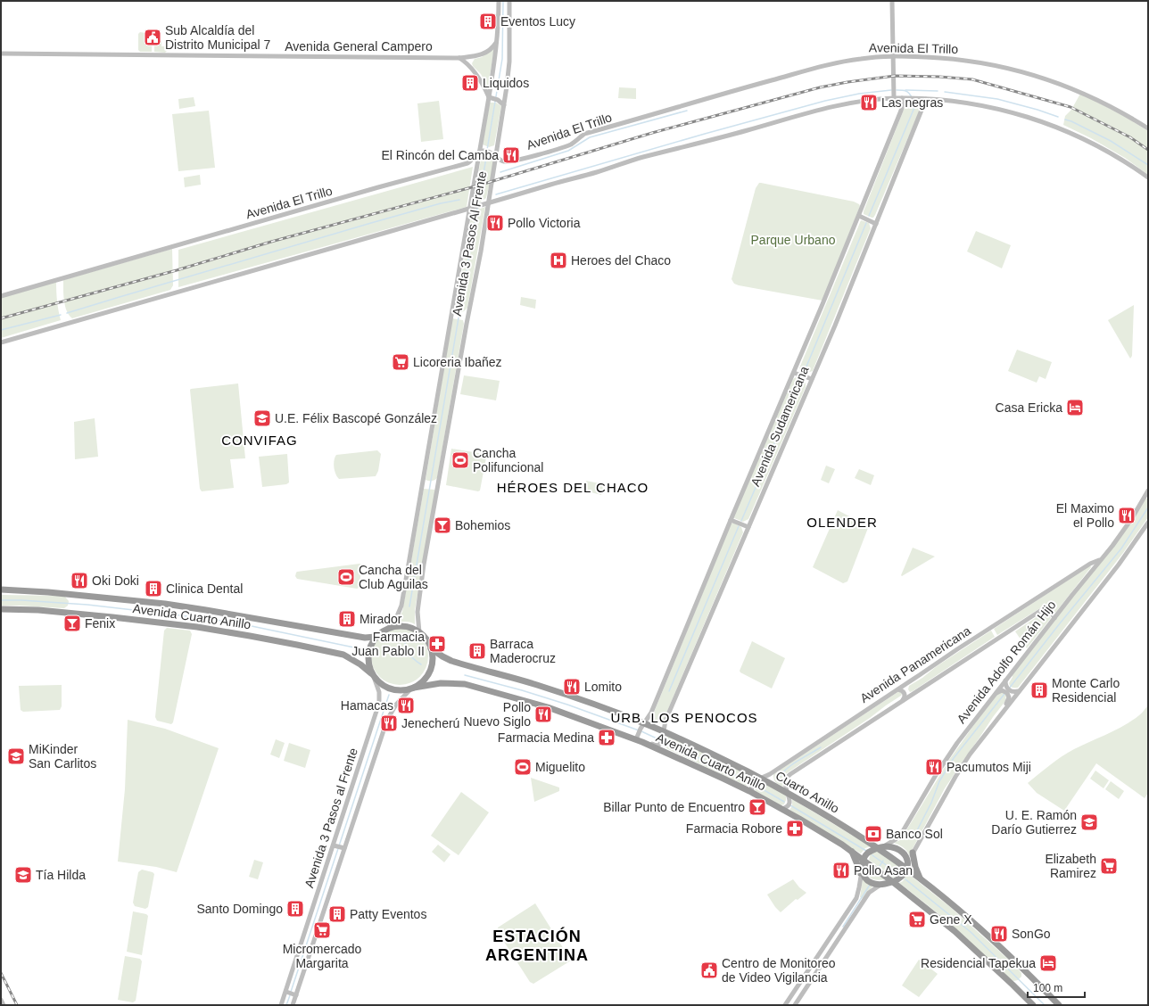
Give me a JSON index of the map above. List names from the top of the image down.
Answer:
{
  "streets": {
    "highway": ["Avenida Cuarto Anillo", "Cuarto Anillo"],
    "main road": [
      "Avenida General Campero",
      "Avenida El Trillo",
      "Avenida 3 Pasos Al Frente",
      "Avenida Sudamericana",
      "Avenida Adolfo Román Hijo",
      "Avenida Panamericana",
      "Avenida 3 Pasos al Frente"
    ]
  },
  "crossings": [
    ["Avenida General Campero", "Avenida 3 Pasos Al Frente"],
    ["Avenida El Trillo", "Avenida 3 Pasos Al Frente"],
    ["Avenida 3 Pasos Al Frente", "Avenida Cuarto Anillo"],
    ["Avenida 3 Pasos Al Frente", "Cuarto Anillo"],
    ["Avenida 3 Pasos Al Frente", "Avenida 3 Pasos al Frente"],
    ["Avenida Sudamericana", "Avenida Cuarto Anillo"],
    ["Avenida Sudamericana", "Cuarto Anillo"],
    ["Avenida Cuarto Anillo", "Avenida Panamericana"],
    ["Avenida Cuarto Anillo", "Cuarto Anillo"],
    ["Avenida Cuarto Anillo", "Avenida 3 Pasos al Frente"],
    ["Avenida Adolfo Román Hijo", "Avenida Panamericana"],
    ["Avenida Adolfo Román Hijo", "Cuarto Anillo"],
    ["Avenida Panamericana", "Cuarto Anillo"],
    ["Cuarto Anillo", "Avenida 3 Pasos al Frente"]
  ],
  "districts": [
    "CONVIFAG",
    "HÉROES DEL CHACO",
    "OLENDER",
    "URB. LOS PENOCOS",
    "ESTACIÓN ARGENTINA"
  ],
  "parks": ["Parque Urbano"],
  "places": {
    "building": [
      "Eventos Lucy",
      "Liquidos",
      "Clinica Dental",
      "Mirador",
      "Barraca Maderocruz",
      "Monte Carlo Residencial",
      "Santo Domingo",
      "Patty Eventos"
    ],
    "public building": ["Sub Alcaldía del Distrito Municipal 7", "Centro de Monitoreo de Video Vigilancia"],
    "restaurant": [
      "Las negras",
      "El Rincón del Camba",
      "Pollo Victoria",
      "El Maximo el Pollo",
      "Oki Doki",
      "Lomito",
      "Hamacas",
      "Pollo Nuevo Siglo",
      "Jenecherú",
      "Pacumutos Miji",
      "Pollo Asan",
      "SonGo"
    ],
    "hospital": ["Heroes del Chaco"],
    "supermarket": [
      "Licoreria Ibañez",
      "Elizabeth Ramirez",
      "Gene X",
      "Micromercado Margarita"
    ],
    "hotel": ["Casa Ericka", "Residencial Tapekua"],
    "school or university": [
      "U.E. Félix Bascopé González",
      "MiKinder San Carlitos",
      "U. E. Ramón Darío Gutierrez",
      "Tía Hilda"
    ],
    "sports": ["Cancha Polifuncional", "Cancha del Club Aguilas", "Miguelito"],
    "bar": ["Bohemios", "Fenix", "Billar Punto de Encuentro"],
    "pharmacy": ["Farmacia Juan Pablo II", "Farmacia Medina", "Farmacia Robore"],
    "bank": ["Banco Sol"]
  },
  "scale_bar": "100 m"
}
